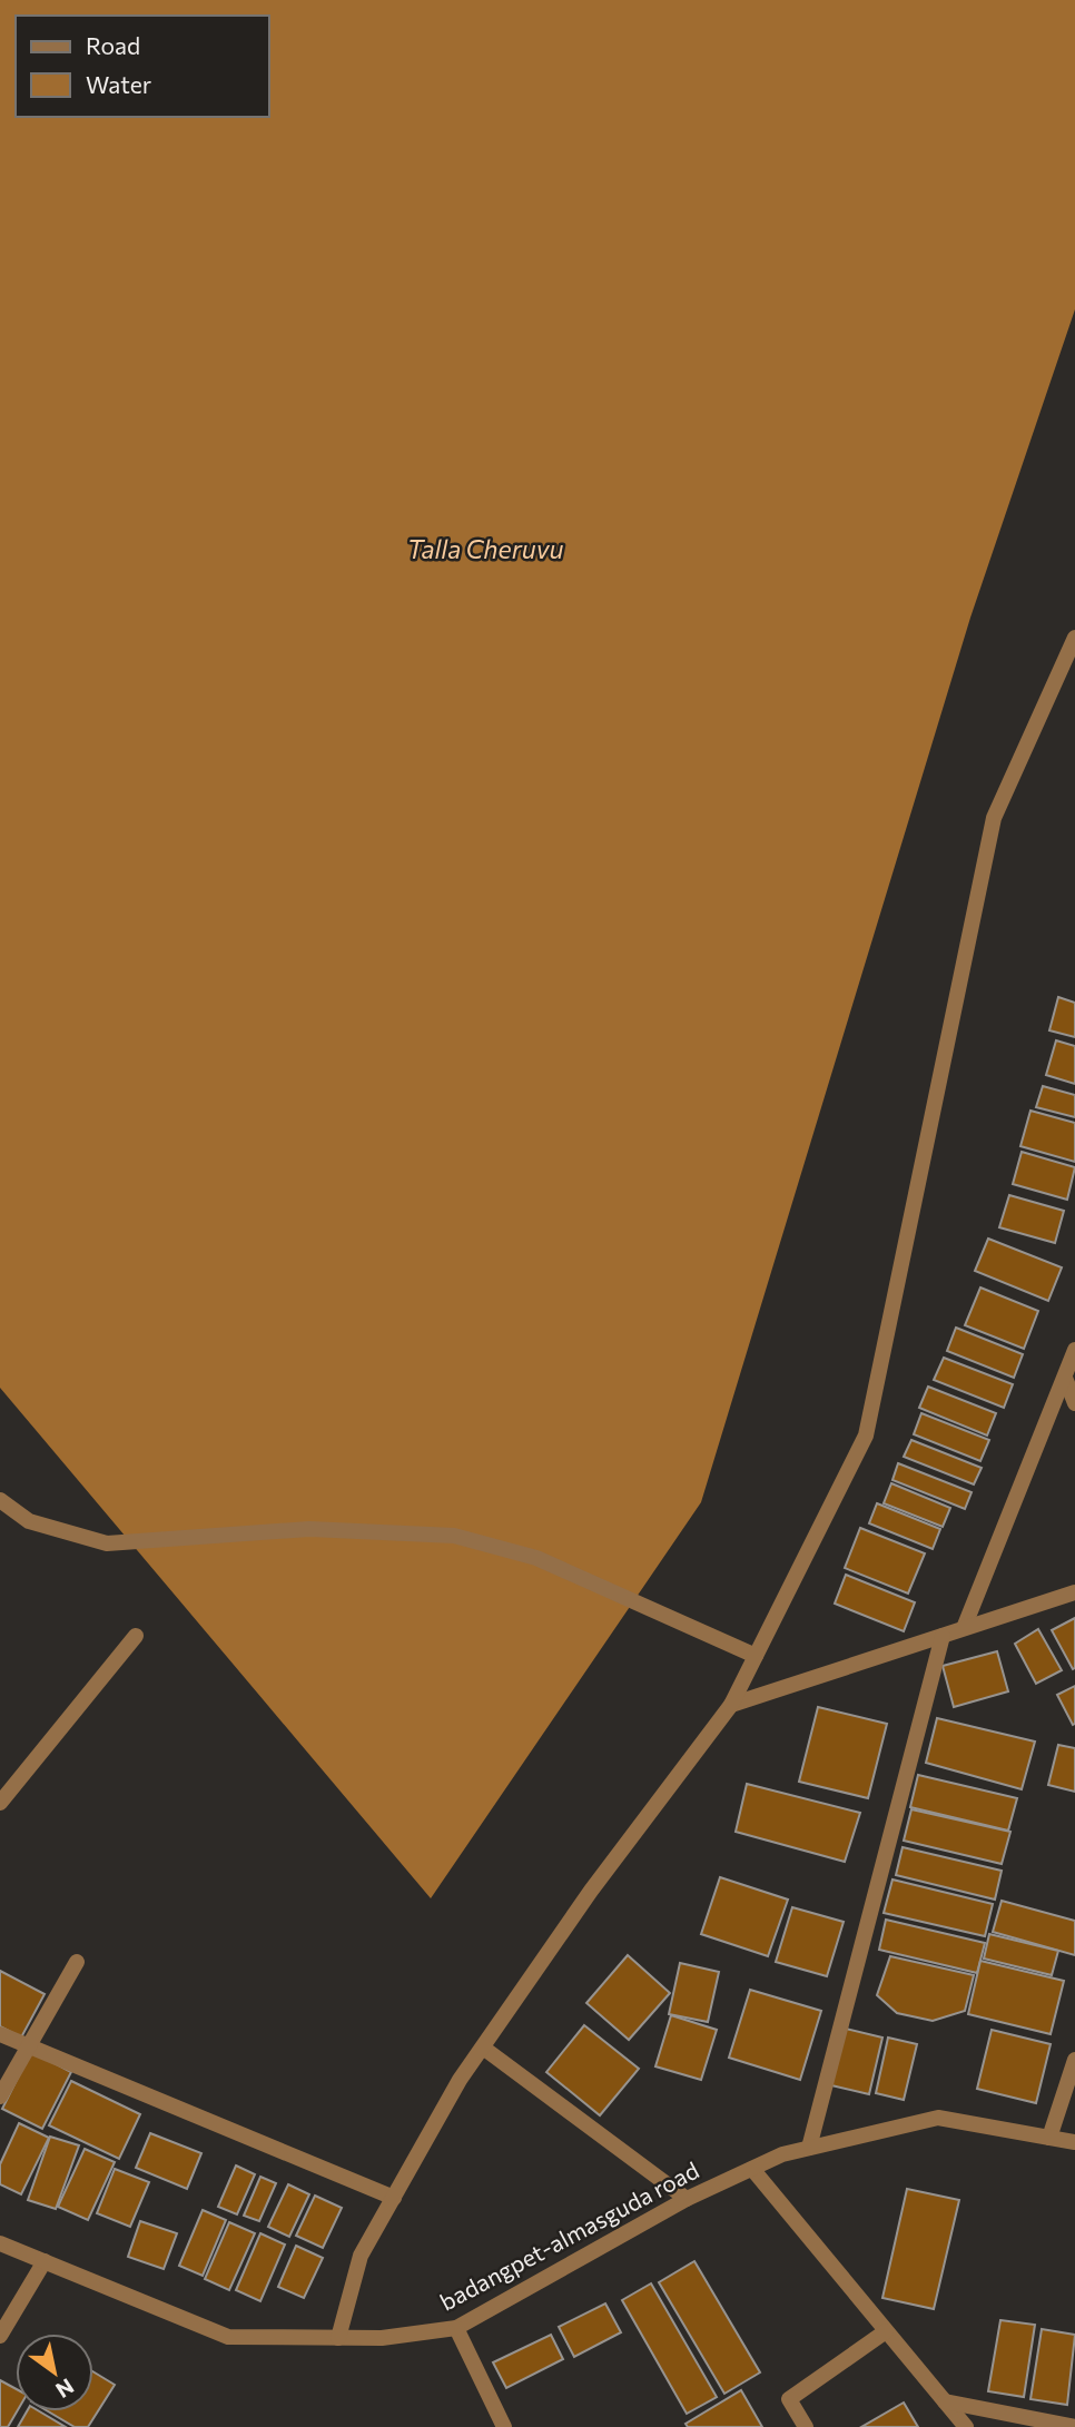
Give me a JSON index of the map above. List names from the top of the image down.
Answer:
{
  "streets": {
    "street": ["badangpet-almasguda road"]
  },
  "water": ["Talla Cheruvu"],
  "legend": ["Road", "Water"],
  "north": "bottom right"
}
